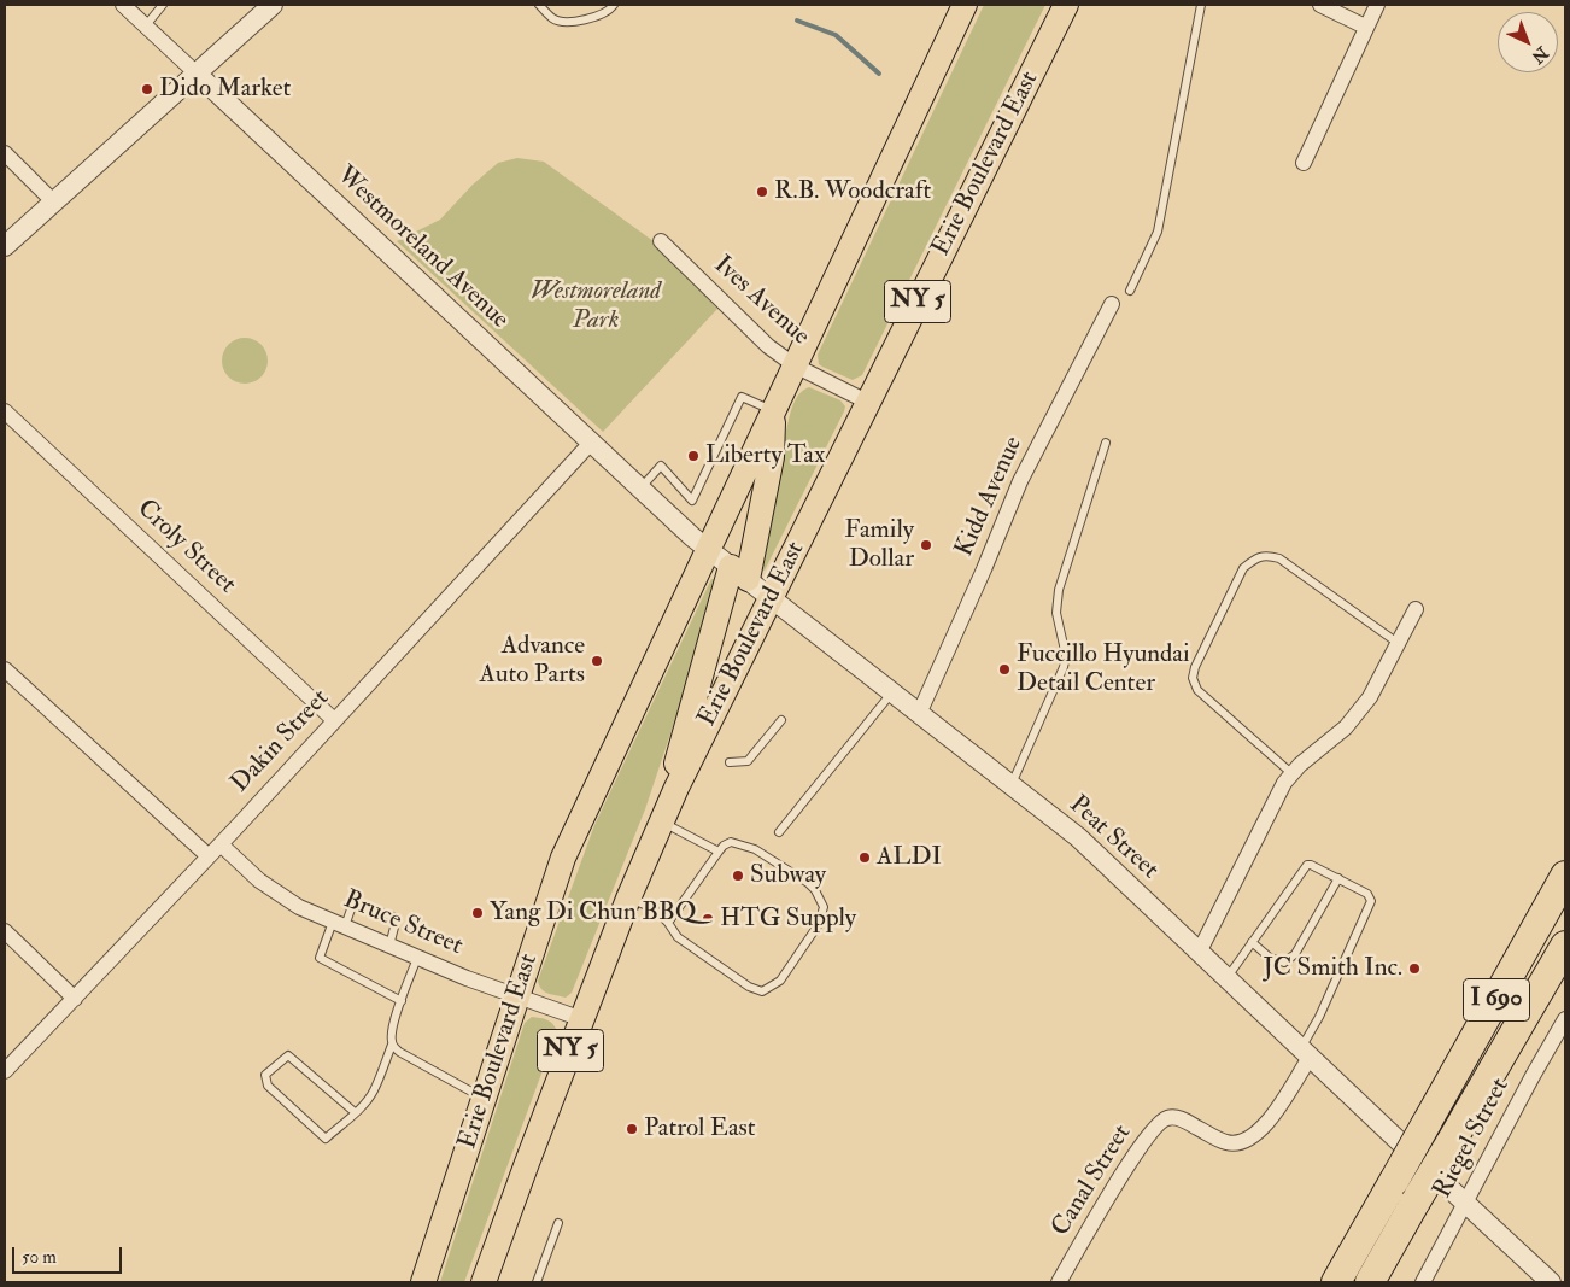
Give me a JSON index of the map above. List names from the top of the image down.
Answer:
{
  "streets": {
    "highway": ["I 690"],
    "main road": ["Erie Boulevard East", "NY 5"],
    "street": [
      "Westmoreland Avenue",
      "Ives Avenue",
      "Kidd Avenue",
      "Croly Street",
      "Dakin Street",
      "Peat Street",
      "Bruce Street",
      "Riegel Street",
      "Canal Street"
    ]
  },
  "crossings": [
    ["Erie Boulevard East", "Westmoreland Avenue"],
    ["Erie Boulevard East", "Ives Avenue"],
    ["Erie Boulevard East", "Peat Street"],
    ["Erie Boulevard East", "Bruce Street"],
    ["Westmoreland Avenue", "Dakin Street"],
    ["Westmoreland Avenue", "Peat Street"],
    ["Kidd Avenue", "Peat Street"],
    ["Croly Street", "Dakin Street"],
    ["Dakin Street", "Bruce Street"],
    ["Peat Street", "Canal Street"]
  ],
  "parks": ["Westmoreland Park"],
  "places": [
    "Dido Market",
    "R.B. Woodcraft",
    "Liberty Tax",
    "Family Dollar",
    "Advance Auto Parts",
    "Fuccillo Hyundai Detail Center",
    "ALDI",
    "Subway",
    "Yang Di Chun BBQ",
    "HTG Supply",
    "JC Smith Inc.",
    "Patrol East"
  ],
  "scale_bar": "50 m",
  "north": "bottom right"
}
